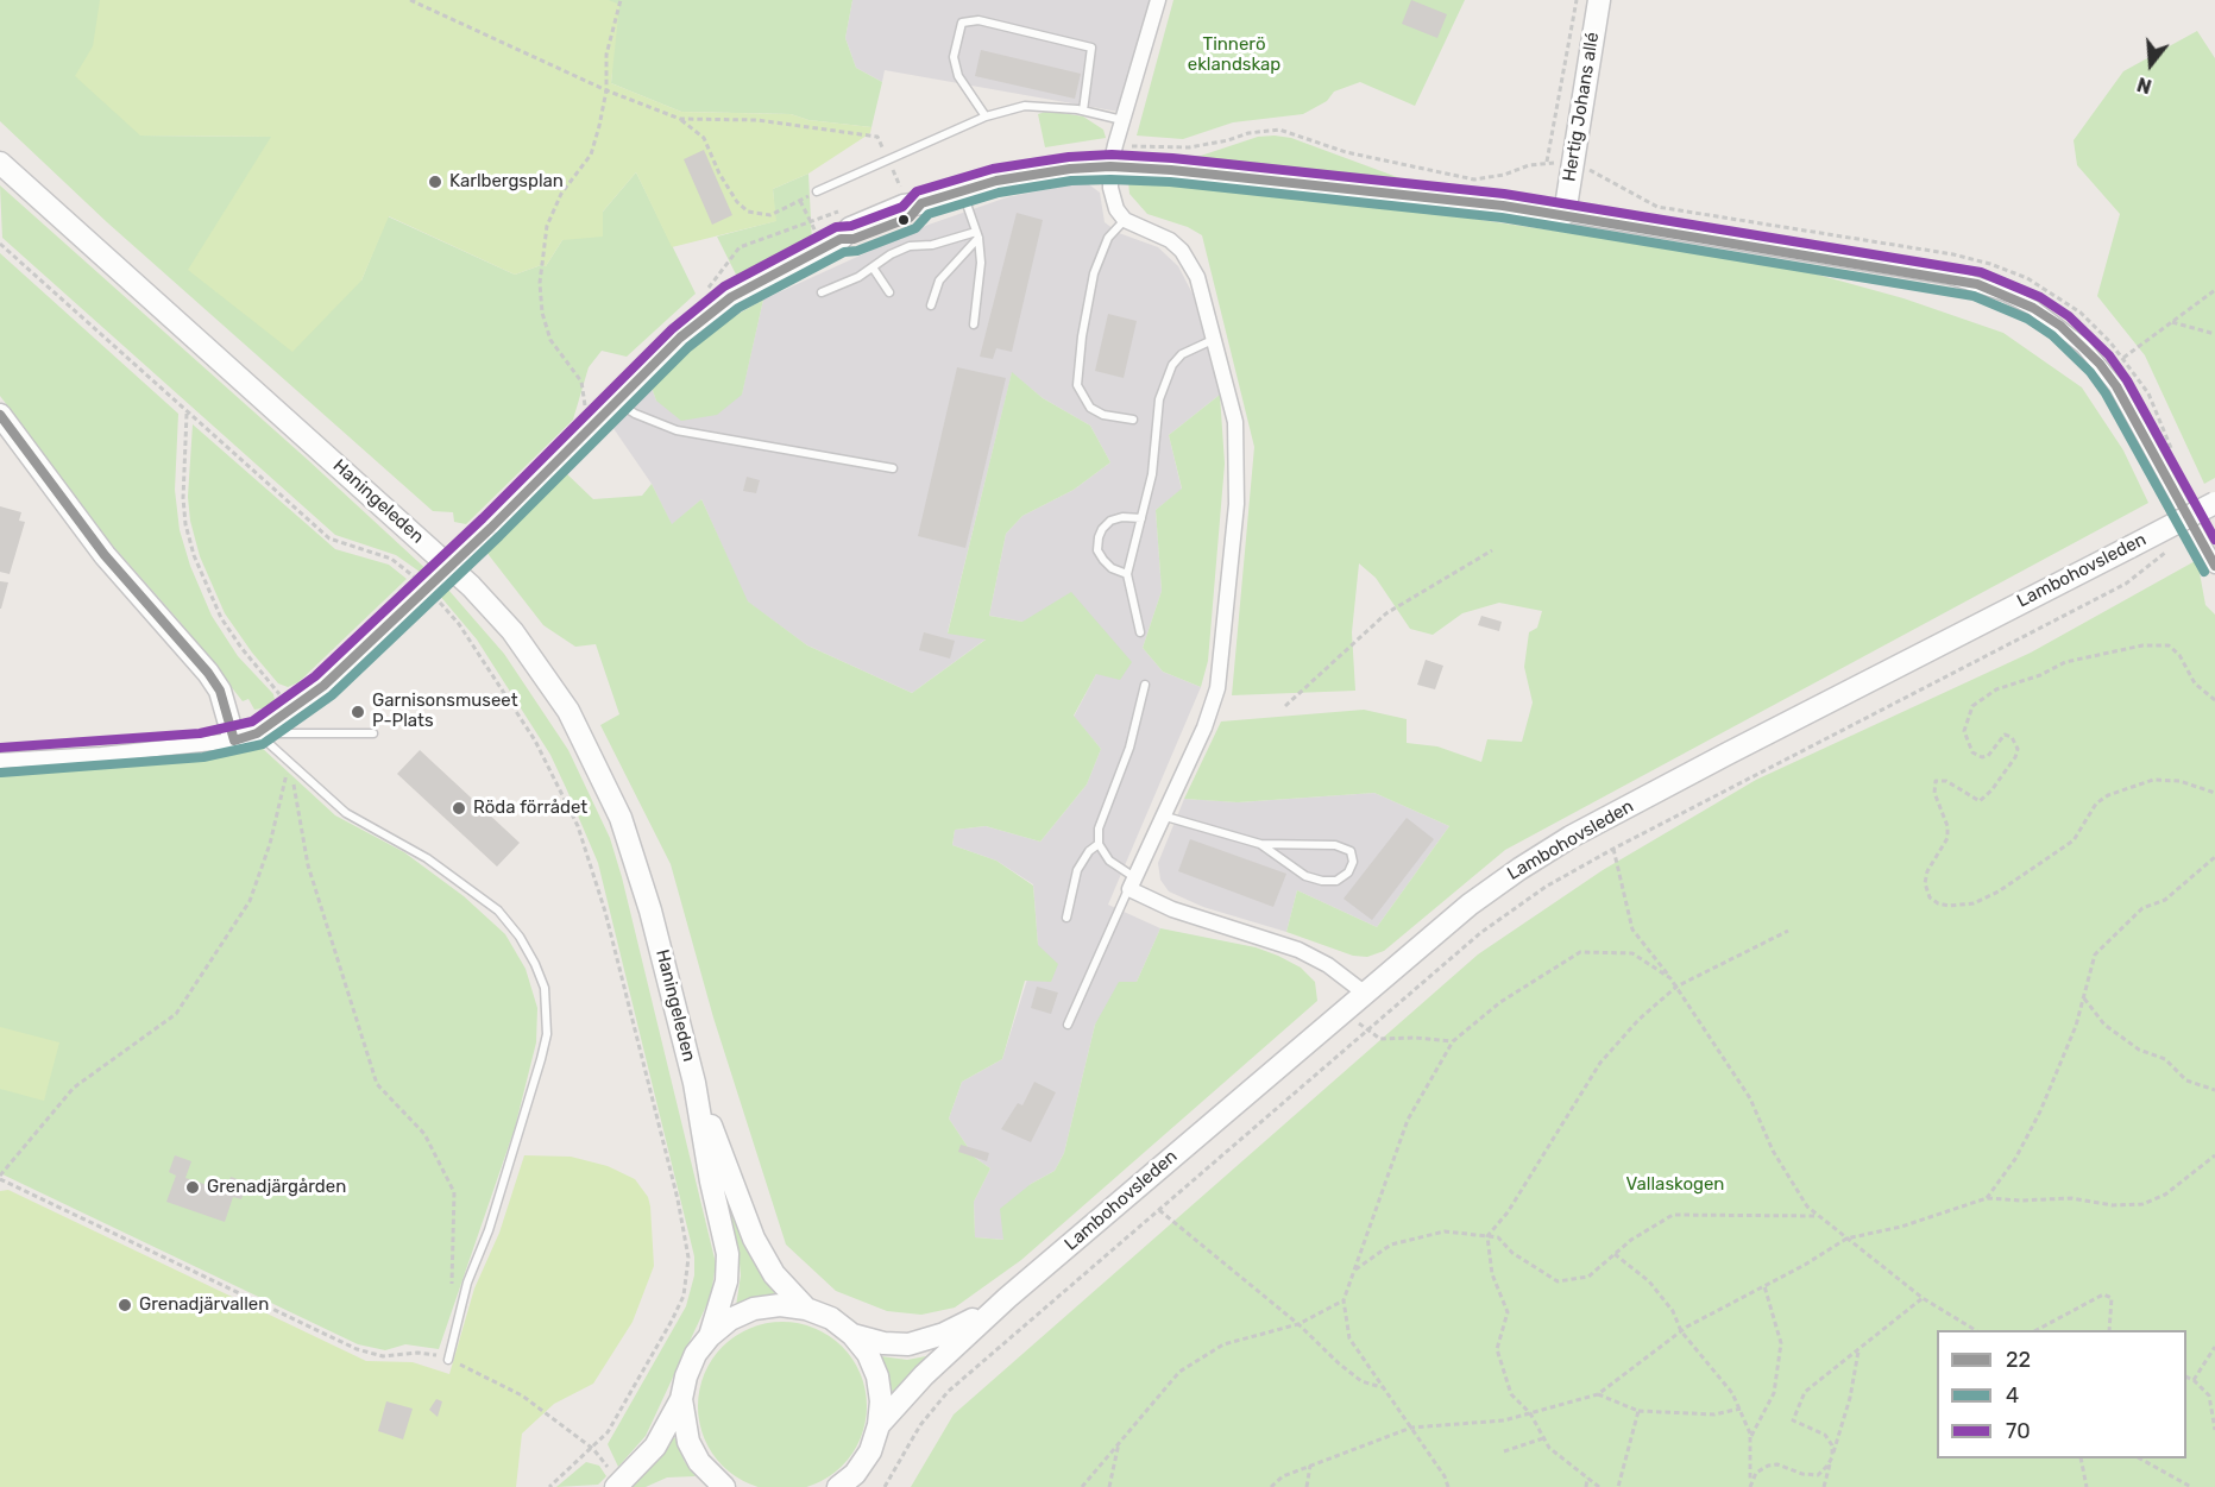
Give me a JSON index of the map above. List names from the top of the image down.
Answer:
{
  "streets": {
    "main road": ["Hertig Johans allé", "Haningeleden", "Lambohovsleden"]
  },
  "parks": ["Tinnerö eklandskap", "Vallaskogen"],
  "places": [
    "Karlbergsplan",
    "Garnisonsmuseet P-Plats",
    "Röda förrådet",
    "Grenadjärgården",
    "Grenadjärvallen"
  ],
  "lines": ["transit line 70", "transit line 22", "transit line 4"],
  "legend": ["22", "4", "70"],
  "north": "bottom"
}
